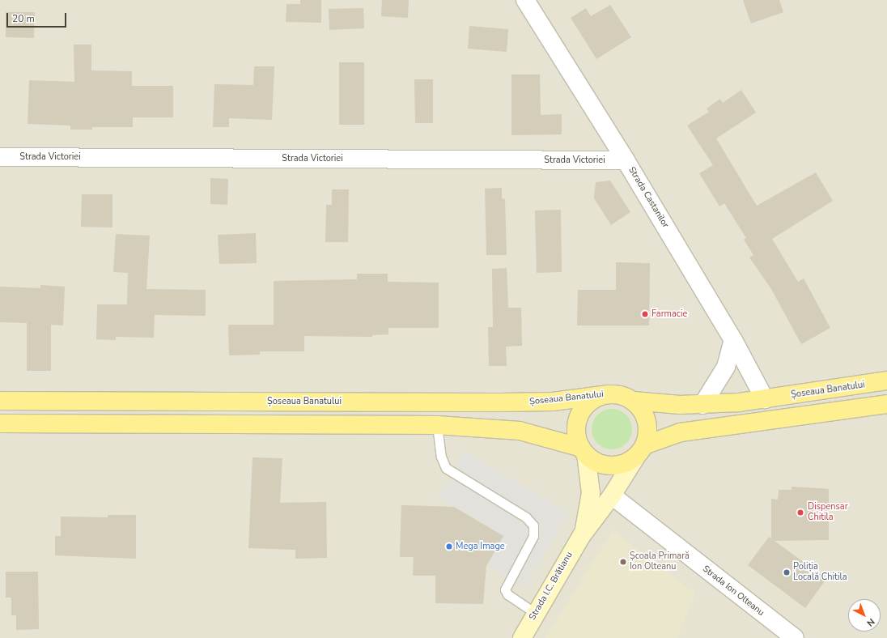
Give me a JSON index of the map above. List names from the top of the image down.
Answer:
{
  "streets": {
    "main road": ["Șoseaua Banatului", "Strada I.C. Brătianu"],
    "street": ["Strada Victoriei", "Strada Castanilor", "Strada Ion Olteanu"]
  },
  "crossings": [
    ["Strada Victoriei", "Strada Castanilor"],
    ["Strada Castanilor", "Șoseaua Banatului"],
    ["Șoseaua Banatului", "Strada I.C. Brătianu"],
    ["Strada I.C. Brătianu", "Strada Ion Olteanu"]
  ],
  "places": [
    "Farmacie",
    "Dispensar Chitila",
    "Mega Image",
    "Școala Primară Ion Olteanu",
    "Poliția Locală Chitila"
  ],
  "scale_bar": "20 m",
  "north": "bottom right"
}
